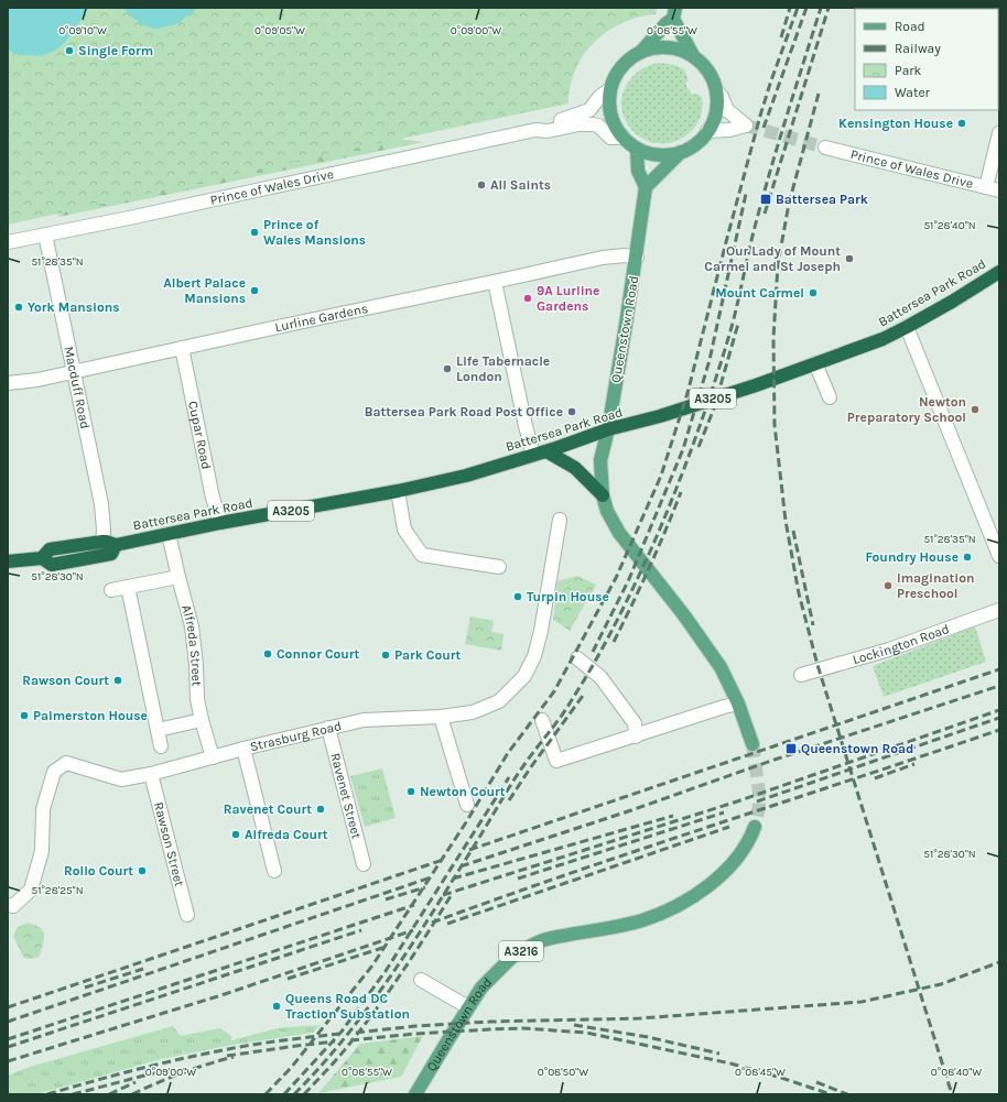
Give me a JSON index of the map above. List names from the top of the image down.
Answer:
{
  "streets": {
    "highway": ["Battersea Park Road", "A3205"],
    "main road": ["Queenstown Road", "A3216"],
    "street": [
      "Prince of Wales Drive",
      "Lurline Gardens",
      "Macduff Road",
      "Cupar Road",
      "Lockington Road",
      "Alfreda Street",
      "Strasburg Road",
      "Ravenet Street",
      "Rawson Street"
    ]
  },
  "crossings": [
    ["Prince of Wales Drive", "Queenstown Road"],
    ["Prince of Wales Drive", "Macduff Road"],
    ["Battersea Park Road", "Queenstown Road"],
    ["Battersea Park Road", "Macduff Road"],
    ["Battersea Park Road", "Cupar Road"],
    ["Battersea Park Road", "Alfreda Street"],
    ["Lurline Gardens", "Queenstown Road"],
    ["Lurline Gardens", "Macduff Road"],
    ["Lurline Gardens", "Cupar Road"],
    ["Alfreda Street", "Strasburg Road"],
    ["Strasburg Road", "Ravenet Street"],
    ["Strasburg Road", "Rawson Street"]
  ],
  "places": {
    "other": [
      "Single Form",
      "Kensington House",
      "All Saints",
      "Prince of Wales Mansions",
      "Our Lady of Mount Carmel and St Joseph",
      "Albert Palace Mansions",
      "Mount Carmel",
      "9A Lurline Gardens",
      "York Mansions",
      "Life Tabernacle London",
      "Newton Preparatory School",
      "Battersea Park Road Post Office",
      "Foundry House",
      "Imagination Preschool",
      "Turpin House",
      "Connor Court",
      "Park Court",
      "Rawson Court",
      "Palmerston House",
      "Newton Court",
      "Ravenet Court",
      "Alfreda Court",
      "Rollo Court",
      "Queens Road DC Traction Substation"
    ],
    "transit": ["Battersea Park", "Queenstown Road"]
  },
  "legend": [
    "Road",
    "Railway",
    "Park",
    "Water"
  ],
  "coordinates": [
    "0°09'10\"W",
    "0°09'05\"W",
    "0°09'00\"W",
    "0°08'55\"W",
    "51°28'40\"N",
    "51°28'35\"N",
    "51°28'30\"N",
    "51°28'25\"N",
    "0°08'50\"W",
    "0°08'45\"W",
    "0°08'40\"W"
  ]
}
